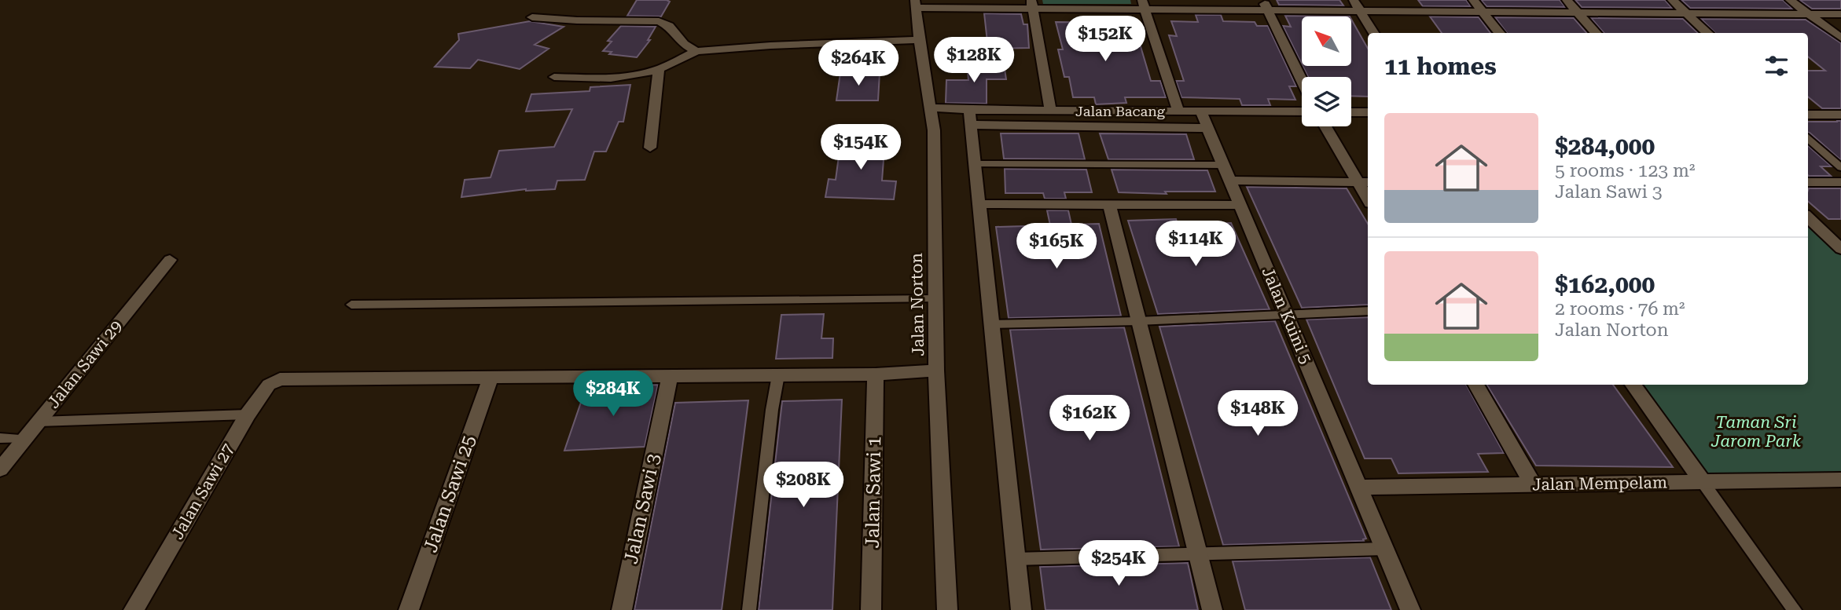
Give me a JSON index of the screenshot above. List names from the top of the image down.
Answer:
{
  "streets": {
    "street": [
      "Jalan Bacang",
      "Jalan Norton",
      "Jalan Kuini 5",
      "Jalan Sawi 29",
      "Jalan Mempelam",
      "Jalan Sawi 27",
      "Jalan Sawi 1",
      "Jalan Sawi 25",
      "Jalan Sawi 3"
    ]
  },
  "crossings": [
    ["Jalan Bacang", "Jalan Norton"],
    ["Jalan Bacang", "Jalan Kuini 5"],
    ["Jalan Kuini 5", "Jalan Mempelam"],
    ["Jalan Sawi 27", "Jalan Sawi 25"]
  ],
  "parks": ["Taman Sri Jarom Park"],
  "north": "top left",
  "page": {
    "price": [
      "$152K",
      "$128K",
      "$264K",
      "$154K",
      "$114K",
      "$165K",
      "$284K",
      "$148K",
      "$162K",
      "$208K",
      "$254K"
    ],
    "heading": "11 homes",
    "list": [
      {
        "name": "$284,000",
        "note": "5 rooms · 123 m² · Jalan Sawi 3"
      },
      {
        "name": "$162,000",
        "note": "2 rooms · 76 m² · Jalan Norton"
      }
    ]
  }
}
